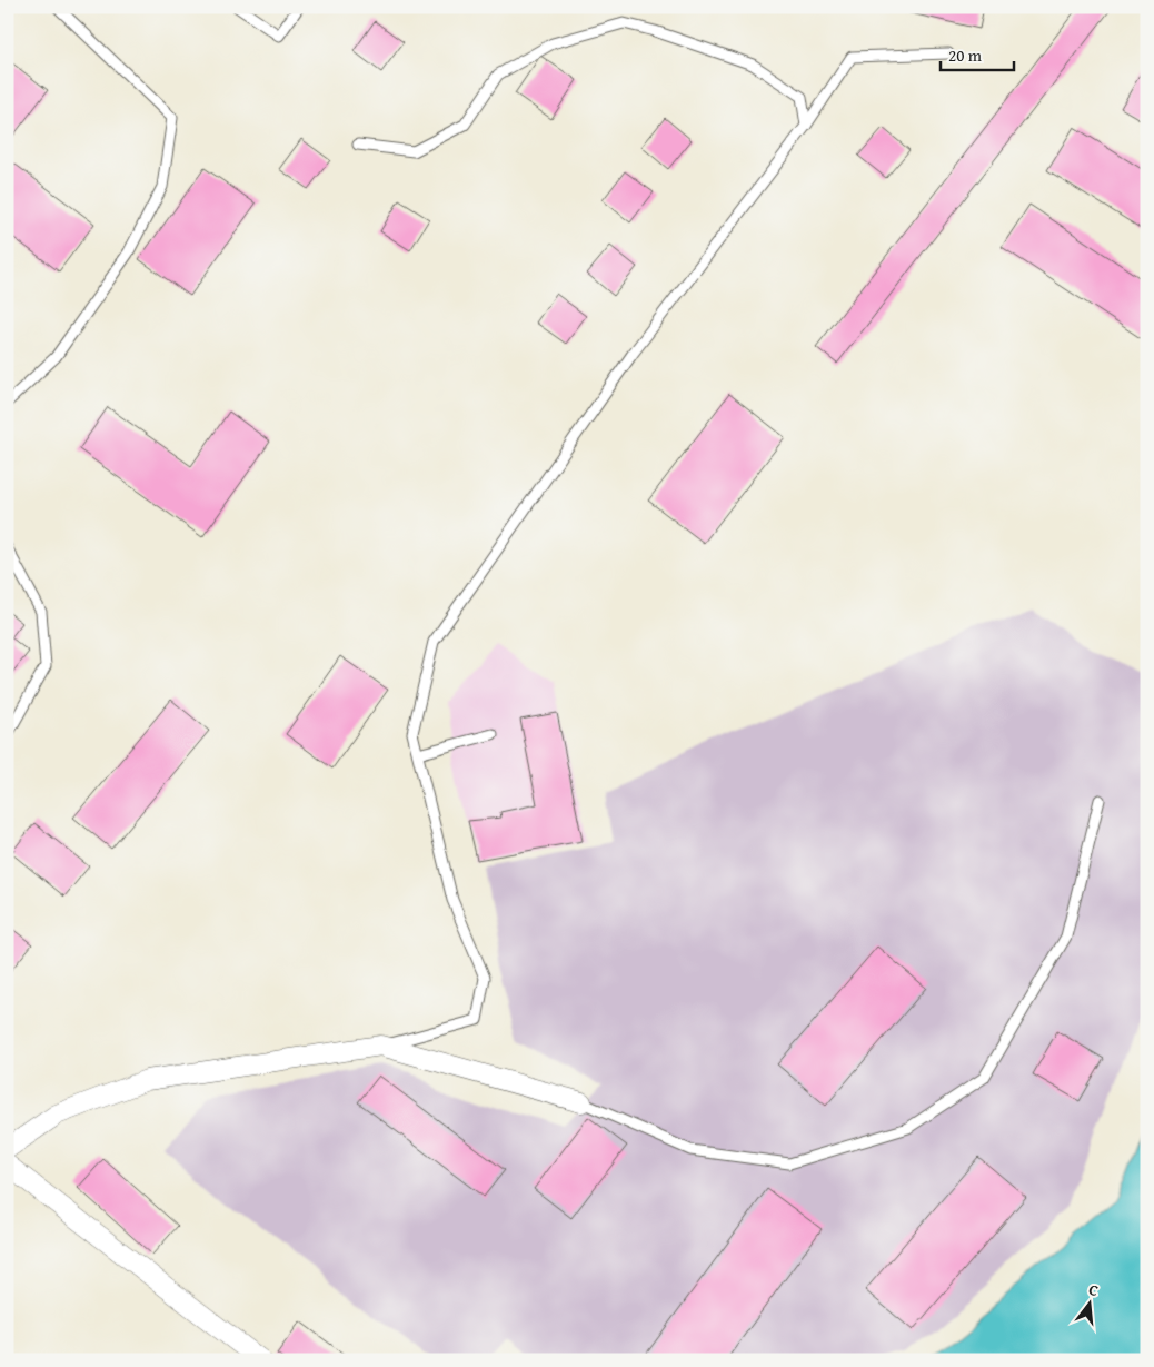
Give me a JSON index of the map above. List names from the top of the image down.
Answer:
{
  "scale_bar": "20 m",
  "north": "top"
}
